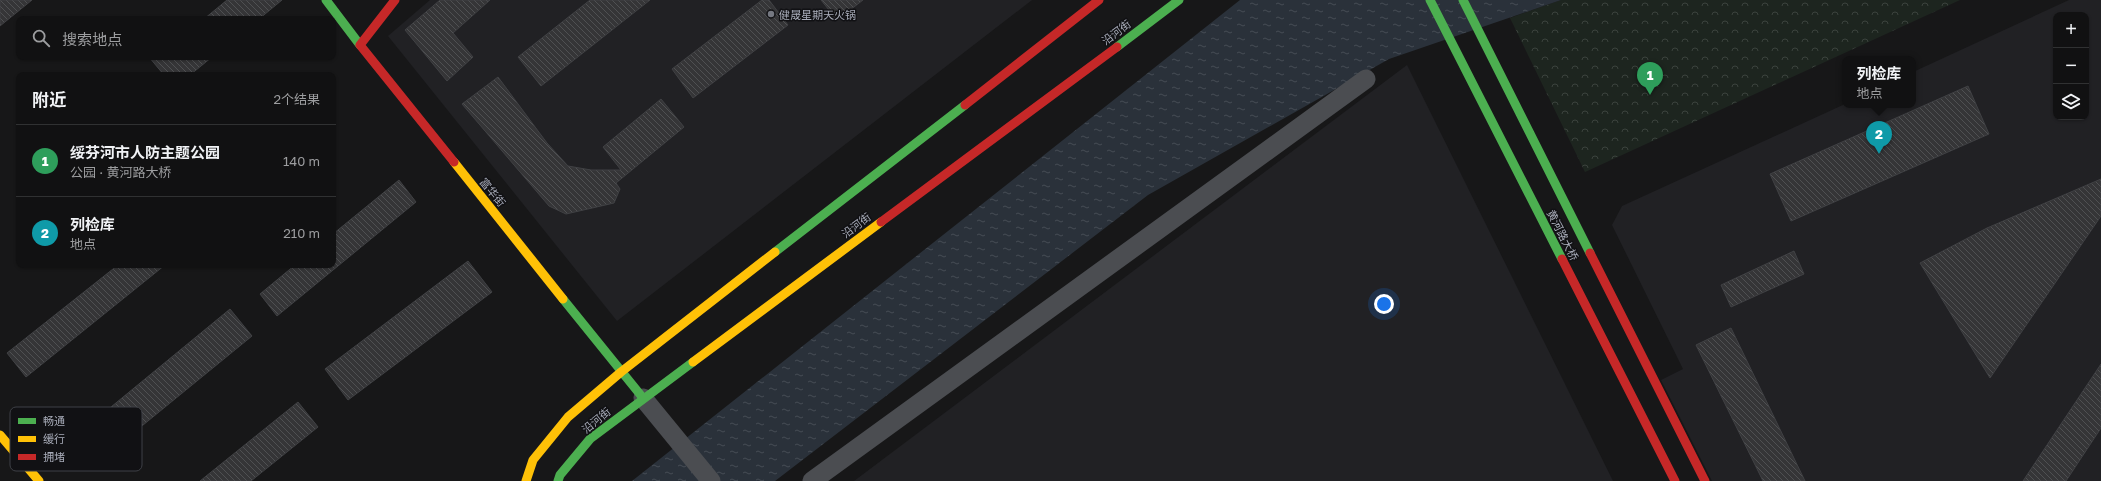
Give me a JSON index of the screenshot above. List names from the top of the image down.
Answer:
{
  "streets": {
    "main road": ["沿河街", "富华街", "黄河路大桥"]
  },
  "crossings": [
    ["沿河街", "富华街"]
  ],
  "places": ["健晟星期天火锅"],
  "legend": ["畅通", "缓行", "拥堵"],
  "page": {
    "map_buttons": ["+", "−"],
    "search": "搜索地点",
    "popup": ["列检库", "地点"],
    "pins": ["1", "2"],
    "heading": ["附近", "2个结果"],
    "list": [
      {
        "mark": "1",
        "name": "绥芬河市人防主题公园",
        "note": "公园 · 黄河路大桥",
        "value": "140 m"
      },
      {
        "mark": "2",
        "name": "列检库",
        "note": "地点",
        "value": "210 m"
      }
    ]
  }
}
